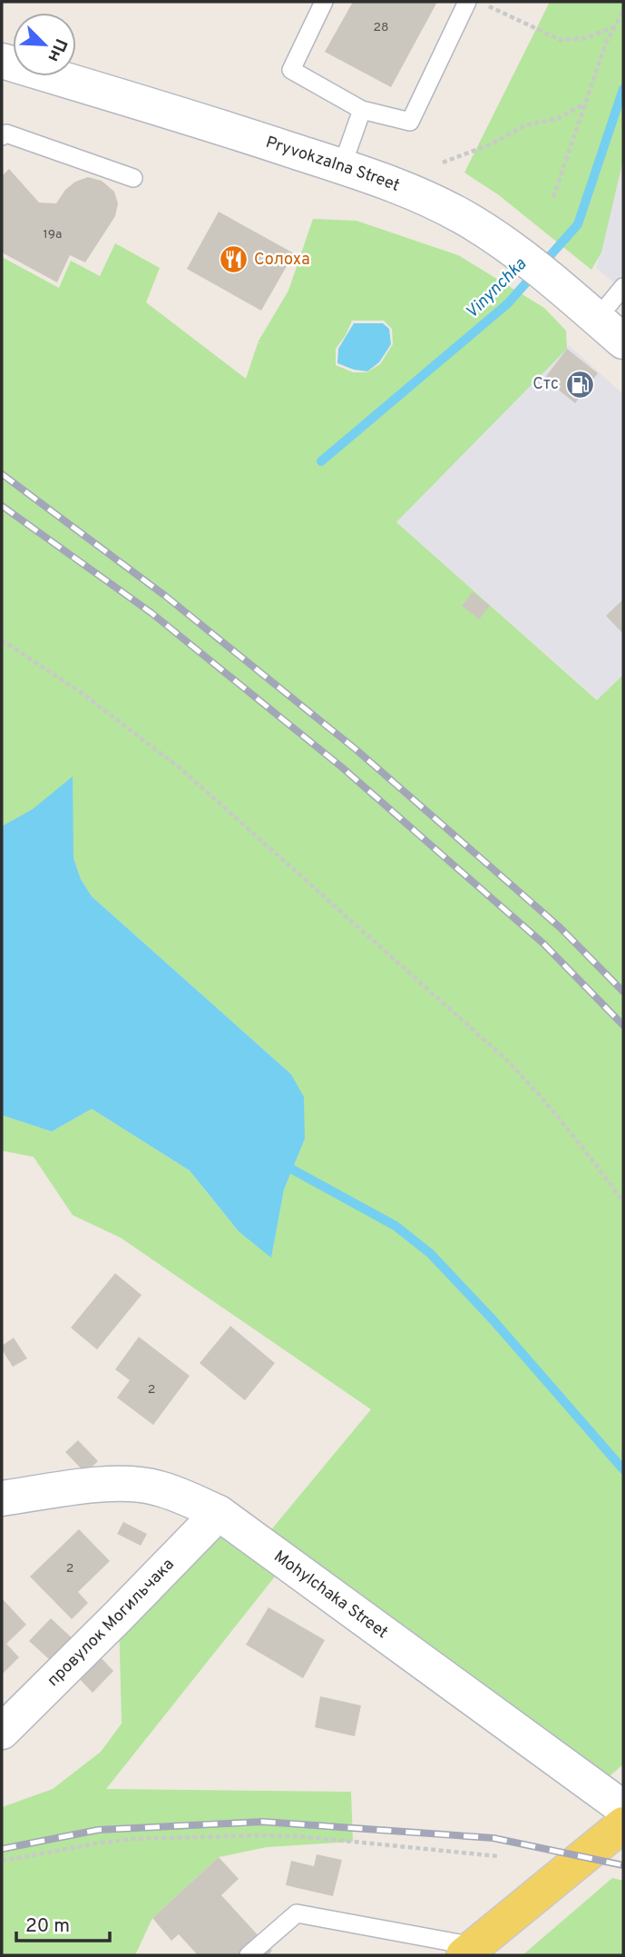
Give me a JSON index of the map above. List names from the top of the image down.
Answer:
{
  "streets": {
    "street": ["Pryvokzalna Street", "Mohylchaka Street", "провулок Могильчака"]
  },
  "crossings": [
    ["Mohylchaka Street", "провулок Могильчака"]
  ],
  "water": ["Vinynchka"],
  "places": {
    "restaurant": ["Солоха"],
    "fuel station": ["Стс"]
  },
  "house_numbers": [
    "28",
    "19а",
    "2",
    "2"
  ],
  "scale_bar": "20 m",
  "north": "bottom right"
}
